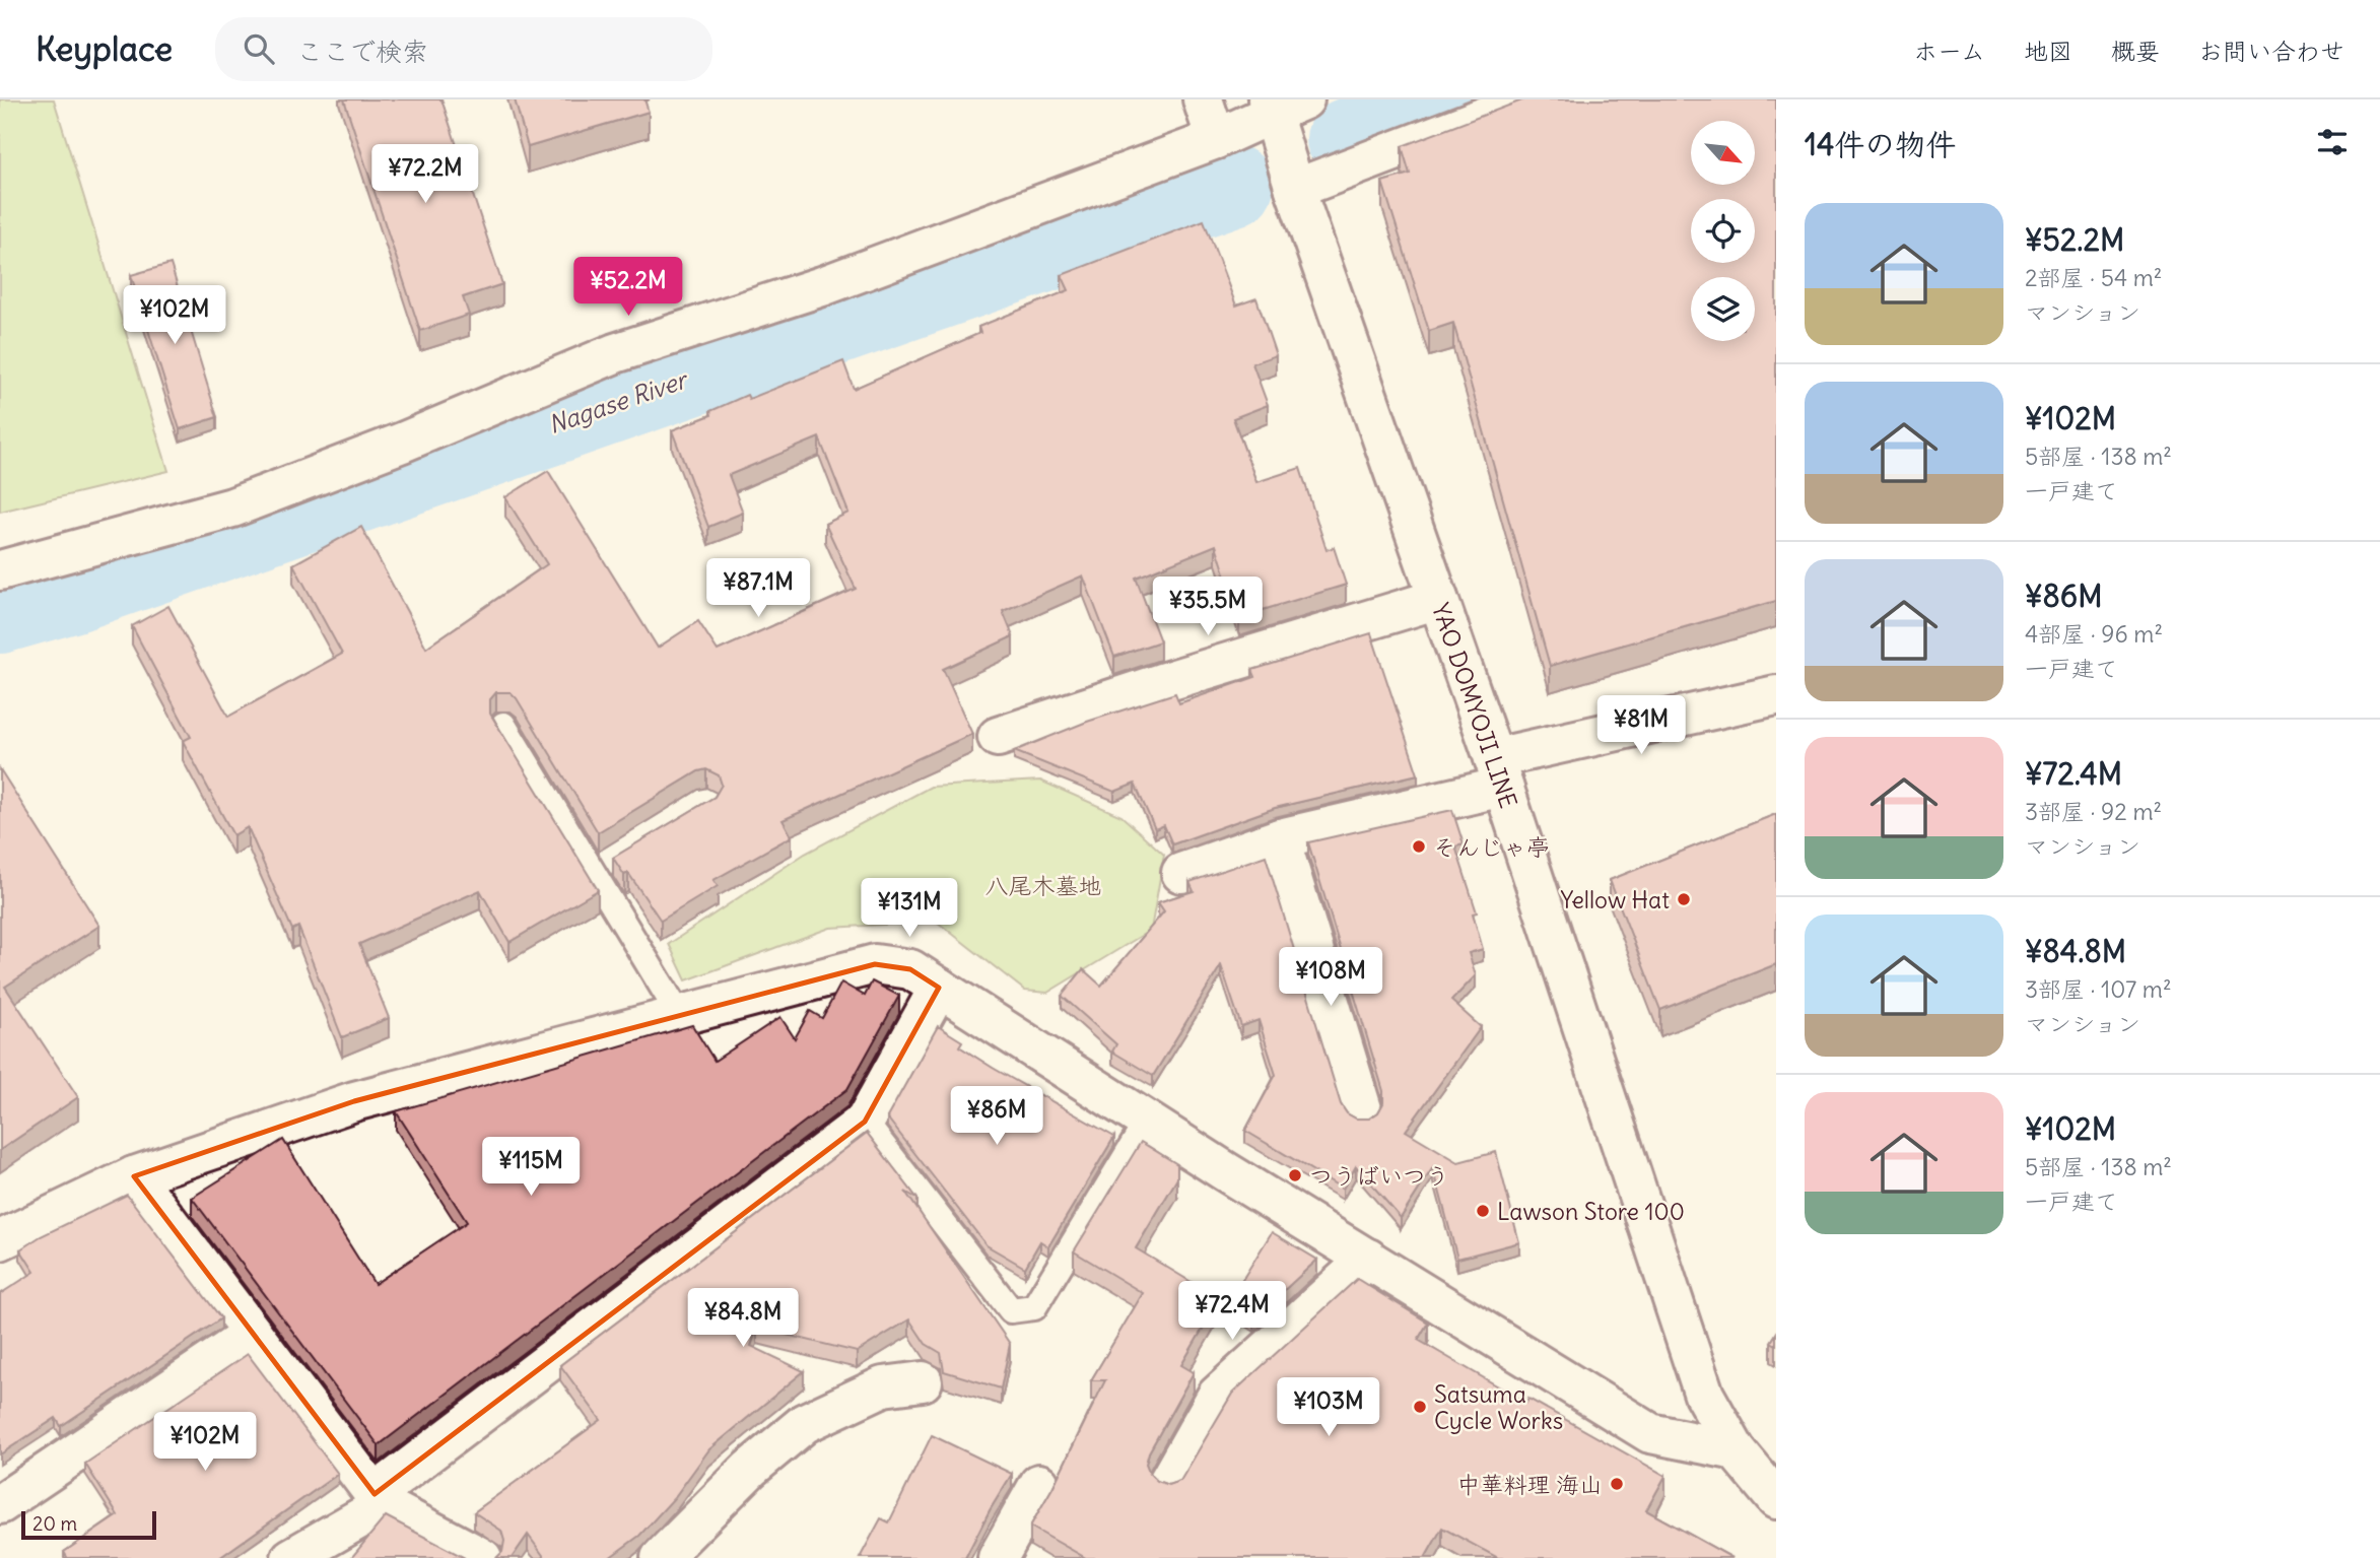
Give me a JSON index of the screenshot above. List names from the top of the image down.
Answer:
{
  "streets": {
    "street": ["YAO DOMYOJI LINE"]
  },
  "water": ["Nagase River"],
  "parks": ["八尾木墓地"],
  "places": [
    "そんじゃ亭",
    "Yellow Hat",
    "つうばいつう",
    "Lawson Store 100",
    "Satsuma Cycle Works",
    "中華料理 海山"
  ],
  "scale_bar": "20 m",
  "north": "bottom right",
  "page": {
    "header": "Keyplace",
    "search": "ここで検索",
    "nav": [
      "ホーム",
      "地図",
      "概要",
      "お問い合わせ"
    ],
    "heading": "14件の物件",
    "price": [
      "¥72.2M",
      "¥52.2M",
      "¥102M",
      "¥87.1M",
      "¥35.5M",
      "¥81M",
      "¥131M",
      "¥108M",
      "¥86M",
      "¥115M",
      "¥72.4M",
      "¥84.8M",
      "¥103M",
      "¥102M"
    ],
    "list": [
      {
        "name": "¥52.2M",
        "note": "2部屋 · 54 m² · マンション"
      },
      {
        "name": "¥102M",
        "note": "5部屋 · 138 m² · 一戸建て"
      },
      {
        "name": "¥86M",
        "note": "4部屋 · 96 m² · 一戸建て"
      },
      {
        "name": "¥72.4M",
        "note": "3部屋 · 92 m² · マンション"
      },
      {
        "name": "¥84.8M",
        "note": "3部屋 · 107 m² · マンション"
      },
      {
        "name": "¥102M",
        "note": "5部屋 · 138 m² · 一戸建て"
      }
    ],
    "scale": "20 m"
  }
}
